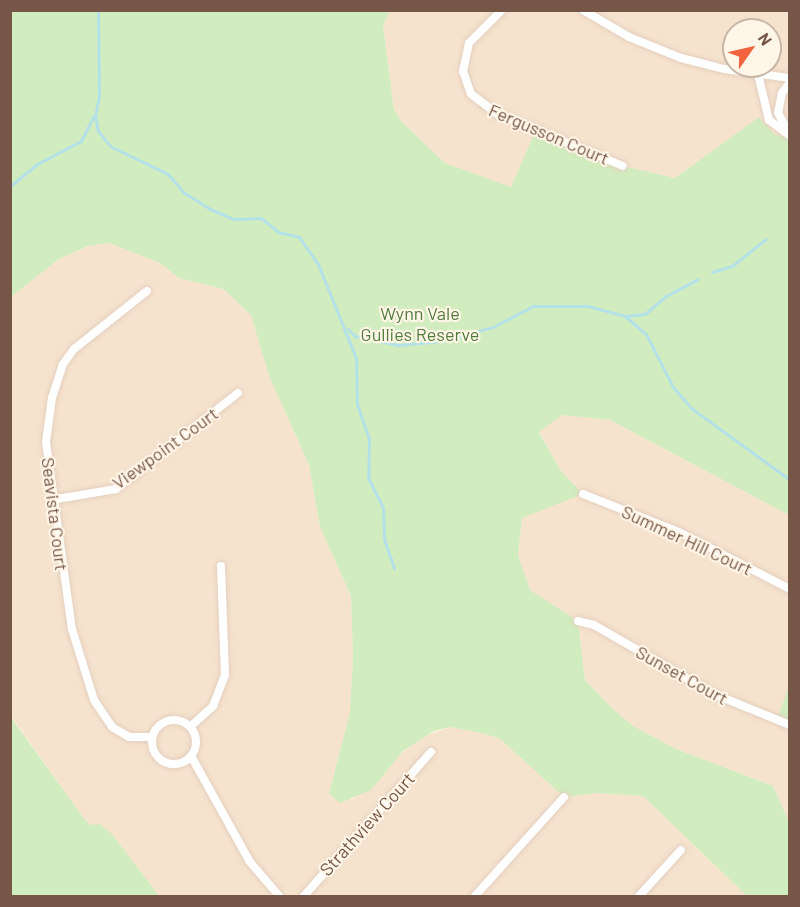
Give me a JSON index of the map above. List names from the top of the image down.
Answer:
{
  "streets": {
    "street": [
      "Fergusson Court",
      "Viewpoint Court",
      "Seavista Court",
      "Summer Hill Court",
      "Sunset Court",
      "Strathview Court"
    ]
  },
  "crossings": [
    ["Viewpoint Court", "Seavista Court"]
  ],
  "parks": ["Wynn Vale Gullies Reserve"],
  "north": "top right"
}
